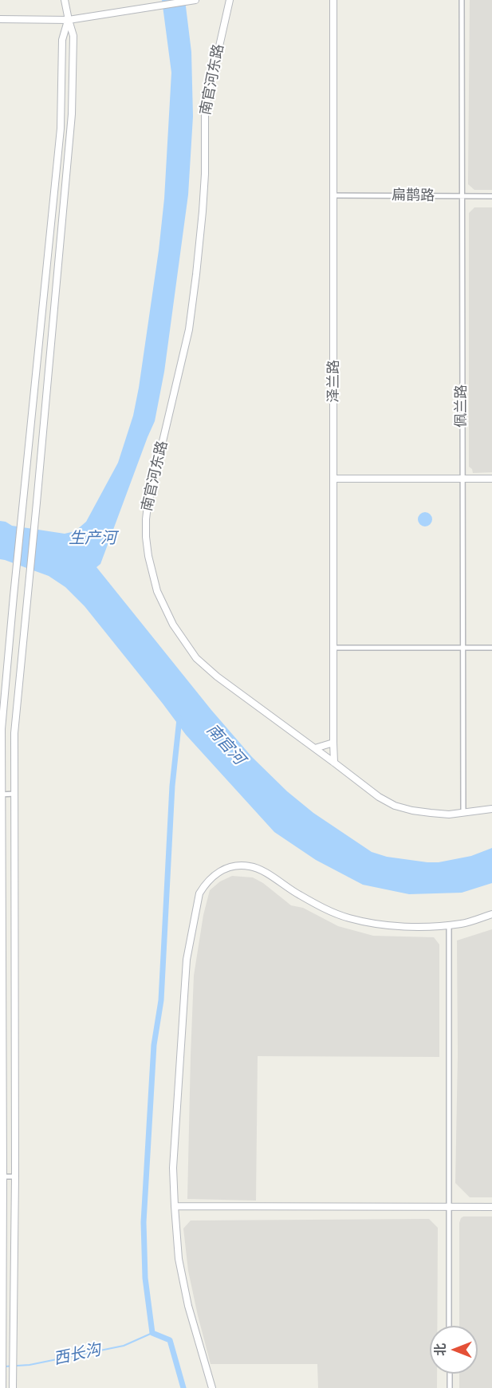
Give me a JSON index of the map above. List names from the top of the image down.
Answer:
{
  "streets": {
    "street": [
      "南官河东路",
      "扁鹊路",
      "泽兰路",
      "佩兰路"
    ]
  },
  "crossings": [
    ["南官河东路", "泽兰路"],
    ["南官河东路", "佩兰路"],
    ["扁鹊路", "泽兰路"],
    ["扁鹊路", "佩兰路"]
  ],
  "water": ["生产河", "南官河", "西长沟"],
  "north": "left"
}
